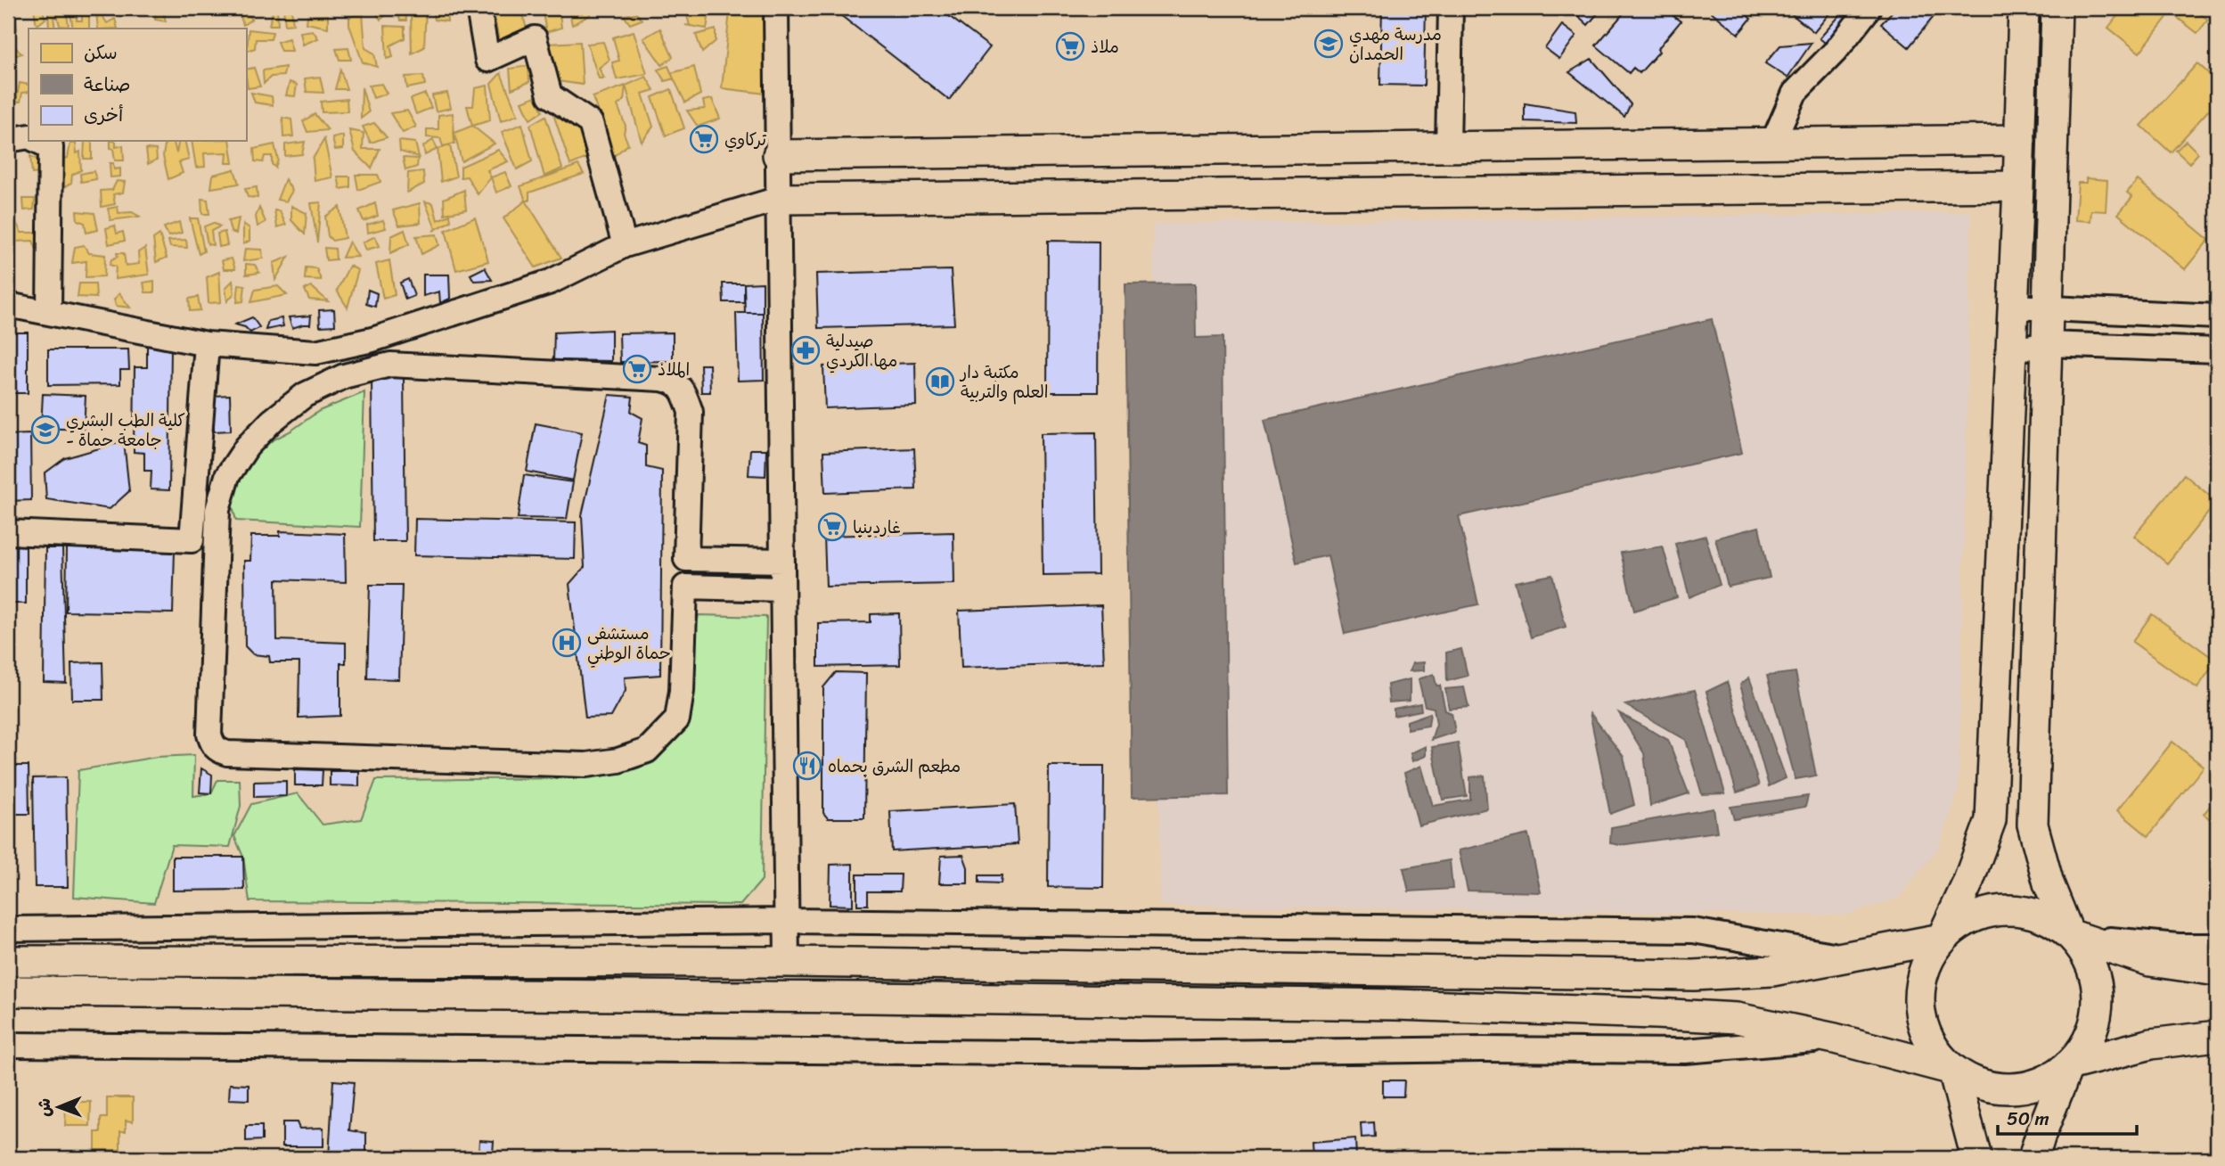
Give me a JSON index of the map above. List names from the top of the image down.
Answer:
{
  "places": {
    "school or university": ["مدرسة مهدي الحمدان", "كلية الطب البشري - جامعة حماة"],
    "supermarket": [
      "ملاذ",
      "تركاوي",
      "الملاذ",
      "غاردينيا"
    ],
    "pharmacy": ["صيدلية مها الكردي"],
    "library": ["مكتبة دار العلم والتربية"],
    "hospital": ["مستشفى حماة الوطني"],
    "restaurant": ["مطعم الشرق بحماه"]
  },
  "legend": ["سكن", "صناعة", "أخرى"],
  "scale_bar": "50 m",
  "north": "left"
}
